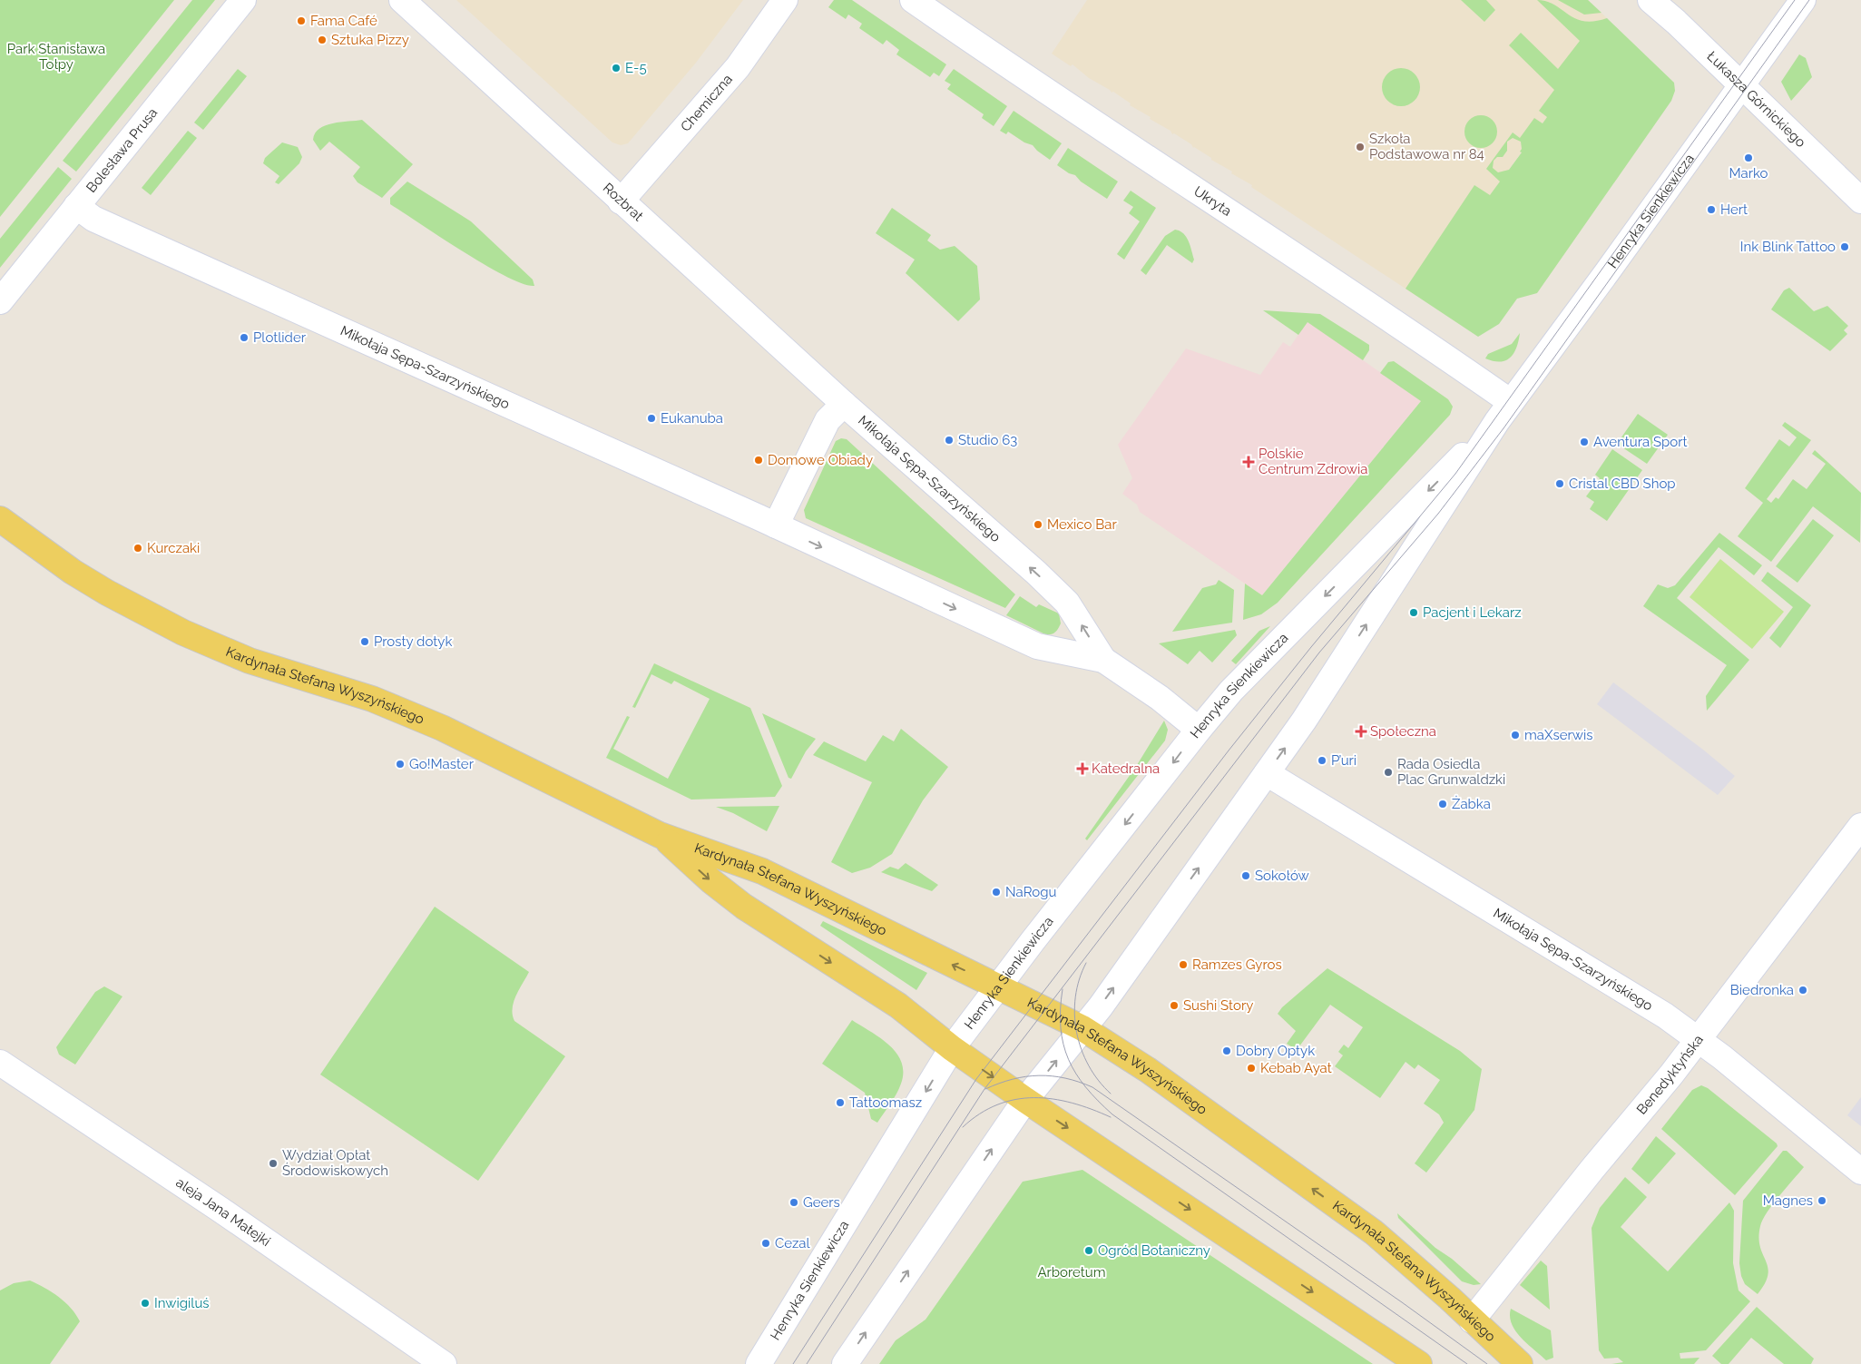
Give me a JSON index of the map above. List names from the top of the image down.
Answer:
{
  "streets": {
    "main road": ["Kardynała Stefana Wyszyńskiego"],
    "street": [
      "Łukasza Górnickiego",
      "Chemiczna",
      "Bolesława Prusa",
      "Ukryta",
      "Rozbrat",
      "Henryka Sienkiewicza",
      "Mikołaja Sępa-Szarzyńskiego",
      "Benedyktyńska",
      "aleja Jana Matejki"
    ]
  },
  "crossings": [
    ["Łukasza Górnickiego", "Henryka Sienkiewicza"],
    ["Chemiczna", "Rozbrat"],
    ["Bolesława Prusa", "Mikołaja Sępa-Szarzyńskiego"],
    ["Ukryta", "Henryka Sienkiewicza"],
    ["Rozbrat", "Mikołaja Sępa-Szarzyńskiego"],
    ["Henryka Sienkiewicza", "Mikołaja Sępa-Szarzyńskiego"],
    ["Henryka Sienkiewicza", "Kardynała Stefana Wyszyńskiego"],
    ["Mikołaja Sępa-Szarzyńskiego", "Benedyktyńska"],
    ["Kardynała Stefana Wyszyńskiego", "Benedyktyńska"]
  ],
  "parks": ["Park Stanisława Tołpy", "Arboretum"],
  "places": {
    "other": [
      "Fama Café",
      "Sztuka Pizzy",
      "E-5",
      "Szkoła Podstawowa nr 84",
      "Marko",
      "Hert",
      "Ink Blink Tattoo",
      "Plotlider",
      "Eukanuba",
      "Studio 63",
      "Aventura Sport",
      "Domowe Obiady",
      "Cristal CBD Shop",
      "Mexico Bar",
      "Kurczaki",
      "Pacjent i Lekarz",
      "Prosty dotyk",
      "maXserwis",
      "P’uri",
      "Go!Master",
      "Rada Osiedla Plac Grunwaldzki",
      "Żabka",
      "Sokołów",
      "NaRogu",
      "Ramzes Gyros",
      "Biedronka",
      "Sushi Story",
      "Dobry Optyk",
      "Kebab Ayat",
      "Tattoomasz",
      "Wydział Opłat Środowiskowych",
      "Magnes",
      "Geers",
      "Cezal",
      "Ogród Botaniczny",
      "Inwigiluś"
    ],
    "health": ["Polskie Centrum Zdrowia", "Społeczna", "Katedralna"]
  }
}
